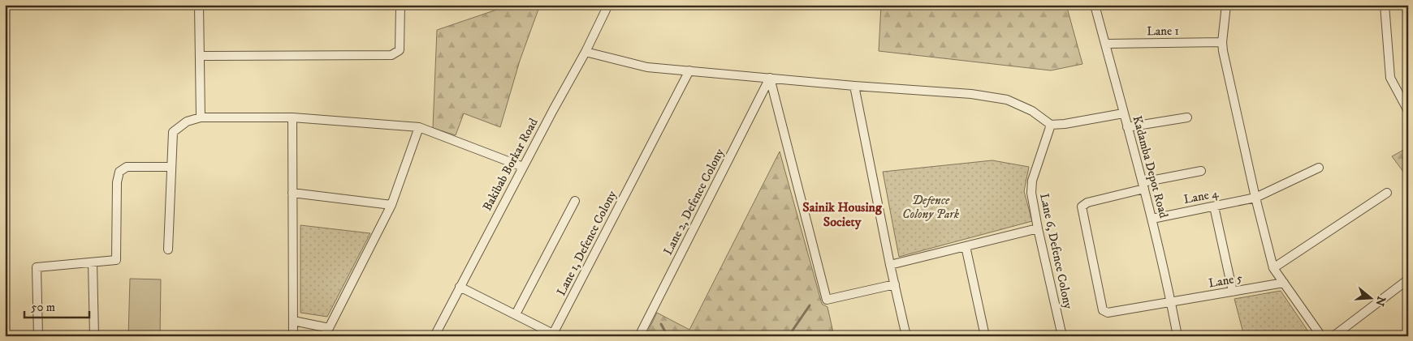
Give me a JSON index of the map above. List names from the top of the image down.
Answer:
{
  "streets": {
    "street": [
      "Lane 1",
      "Bakibab Borkar Road",
      "Kadamba Depot Road",
      "Lane 4",
      "Lane 2, Defence Colony",
      "Lane 1, Defence Colony",
      "Lane 6, Defence Colony",
      "Lane 5"
    ]
  },
  "crossings": [
    ["Lane 1", "Kadamba Depot Road"],
    ["Bakibab Borkar Road", "Lane 1, Defence Colony"],
    ["Kadamba Depot Road", "Lane 4"],
    ["Kadamba Depot Road", "Lane 5"]
  ],
  "districts": ["Sainik Housing Society"],
  "parks": ["Defence Colony Park"],
  "scale_bar": "50 m",
  "north": "right"
}
